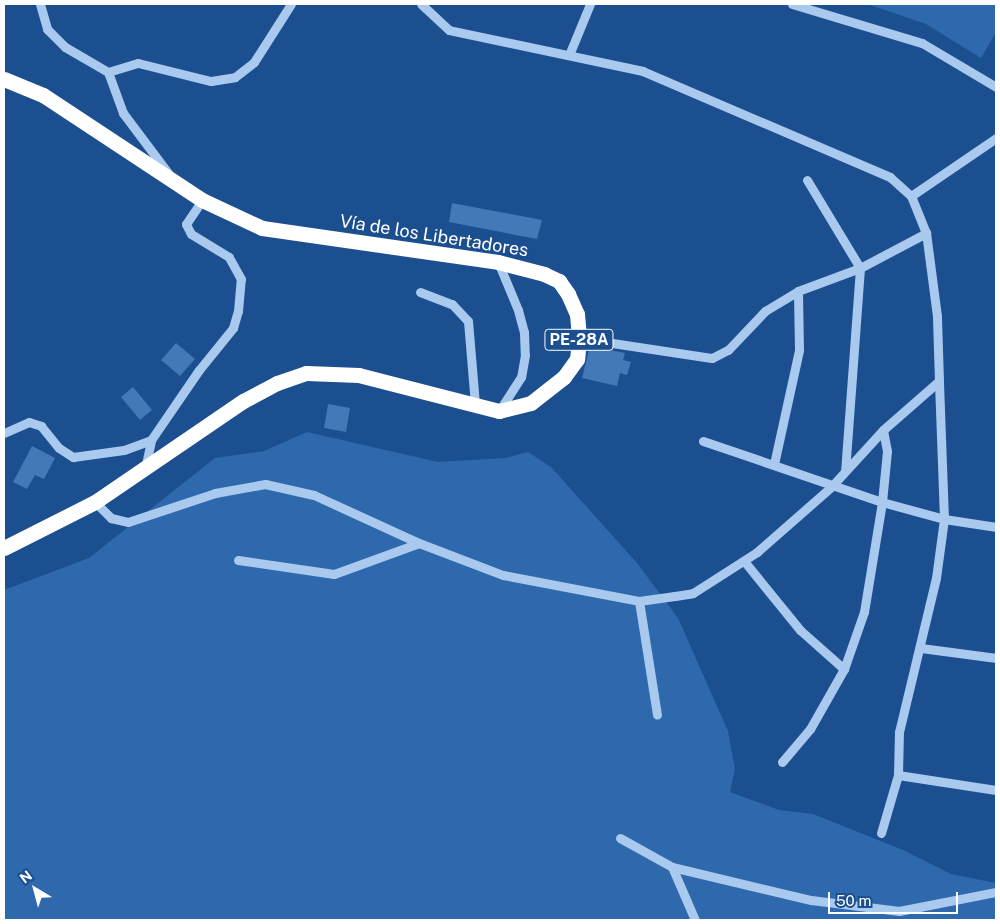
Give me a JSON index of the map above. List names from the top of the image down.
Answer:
{
  "streets": {
    "highway": ["Vía de los Libertadores", "PE-28A"]
  },
  "scale_bar": "50 m",
  "north": "top left"
}
